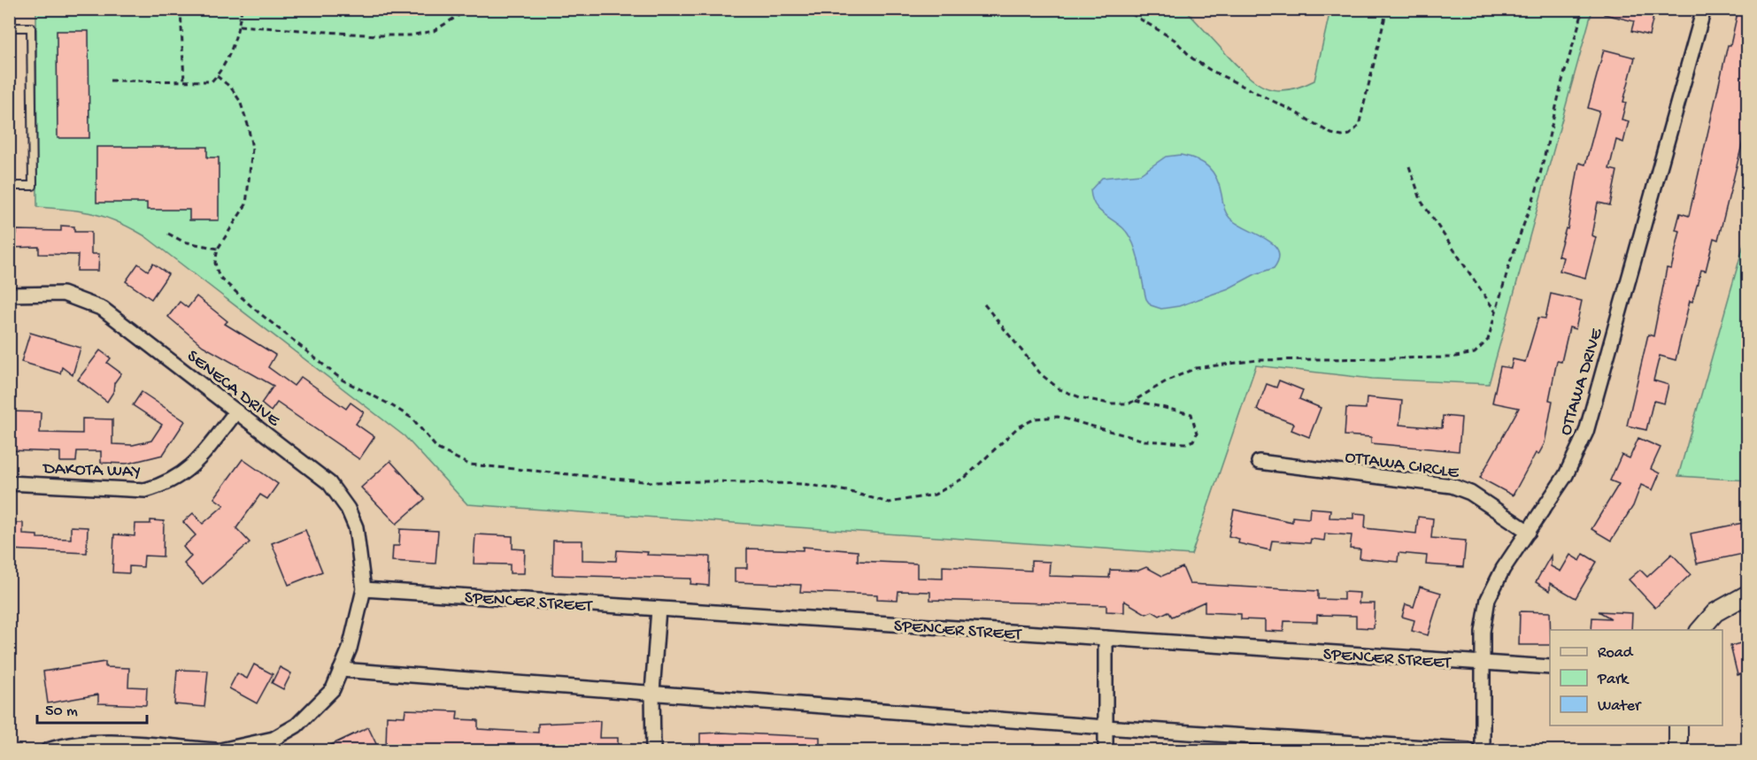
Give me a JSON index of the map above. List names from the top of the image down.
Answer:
{
  "streets": {
    "street": [
      "OTTAWA DRIVE",
      "SENECA DRIVE",
      "OTTAWA CIRCLE",
      "DAKOTA WAY",
      "SPENCER STREET"
    ]
  },
  "crossings": [
    ["OTTAWA DRIVE", "OTTAWA CIRCLE"],
    ["OTTAWA DRIVE", "SPENCER STREET"],
    ["SENECA DRIVE", "DAKOTA WAY"],
    ["SENECA DRIVE", "SPENCER STREET"]
  ],
  "legend": ["Road", "Park", "Water"],
  "scale_bar": "50 m"
}
